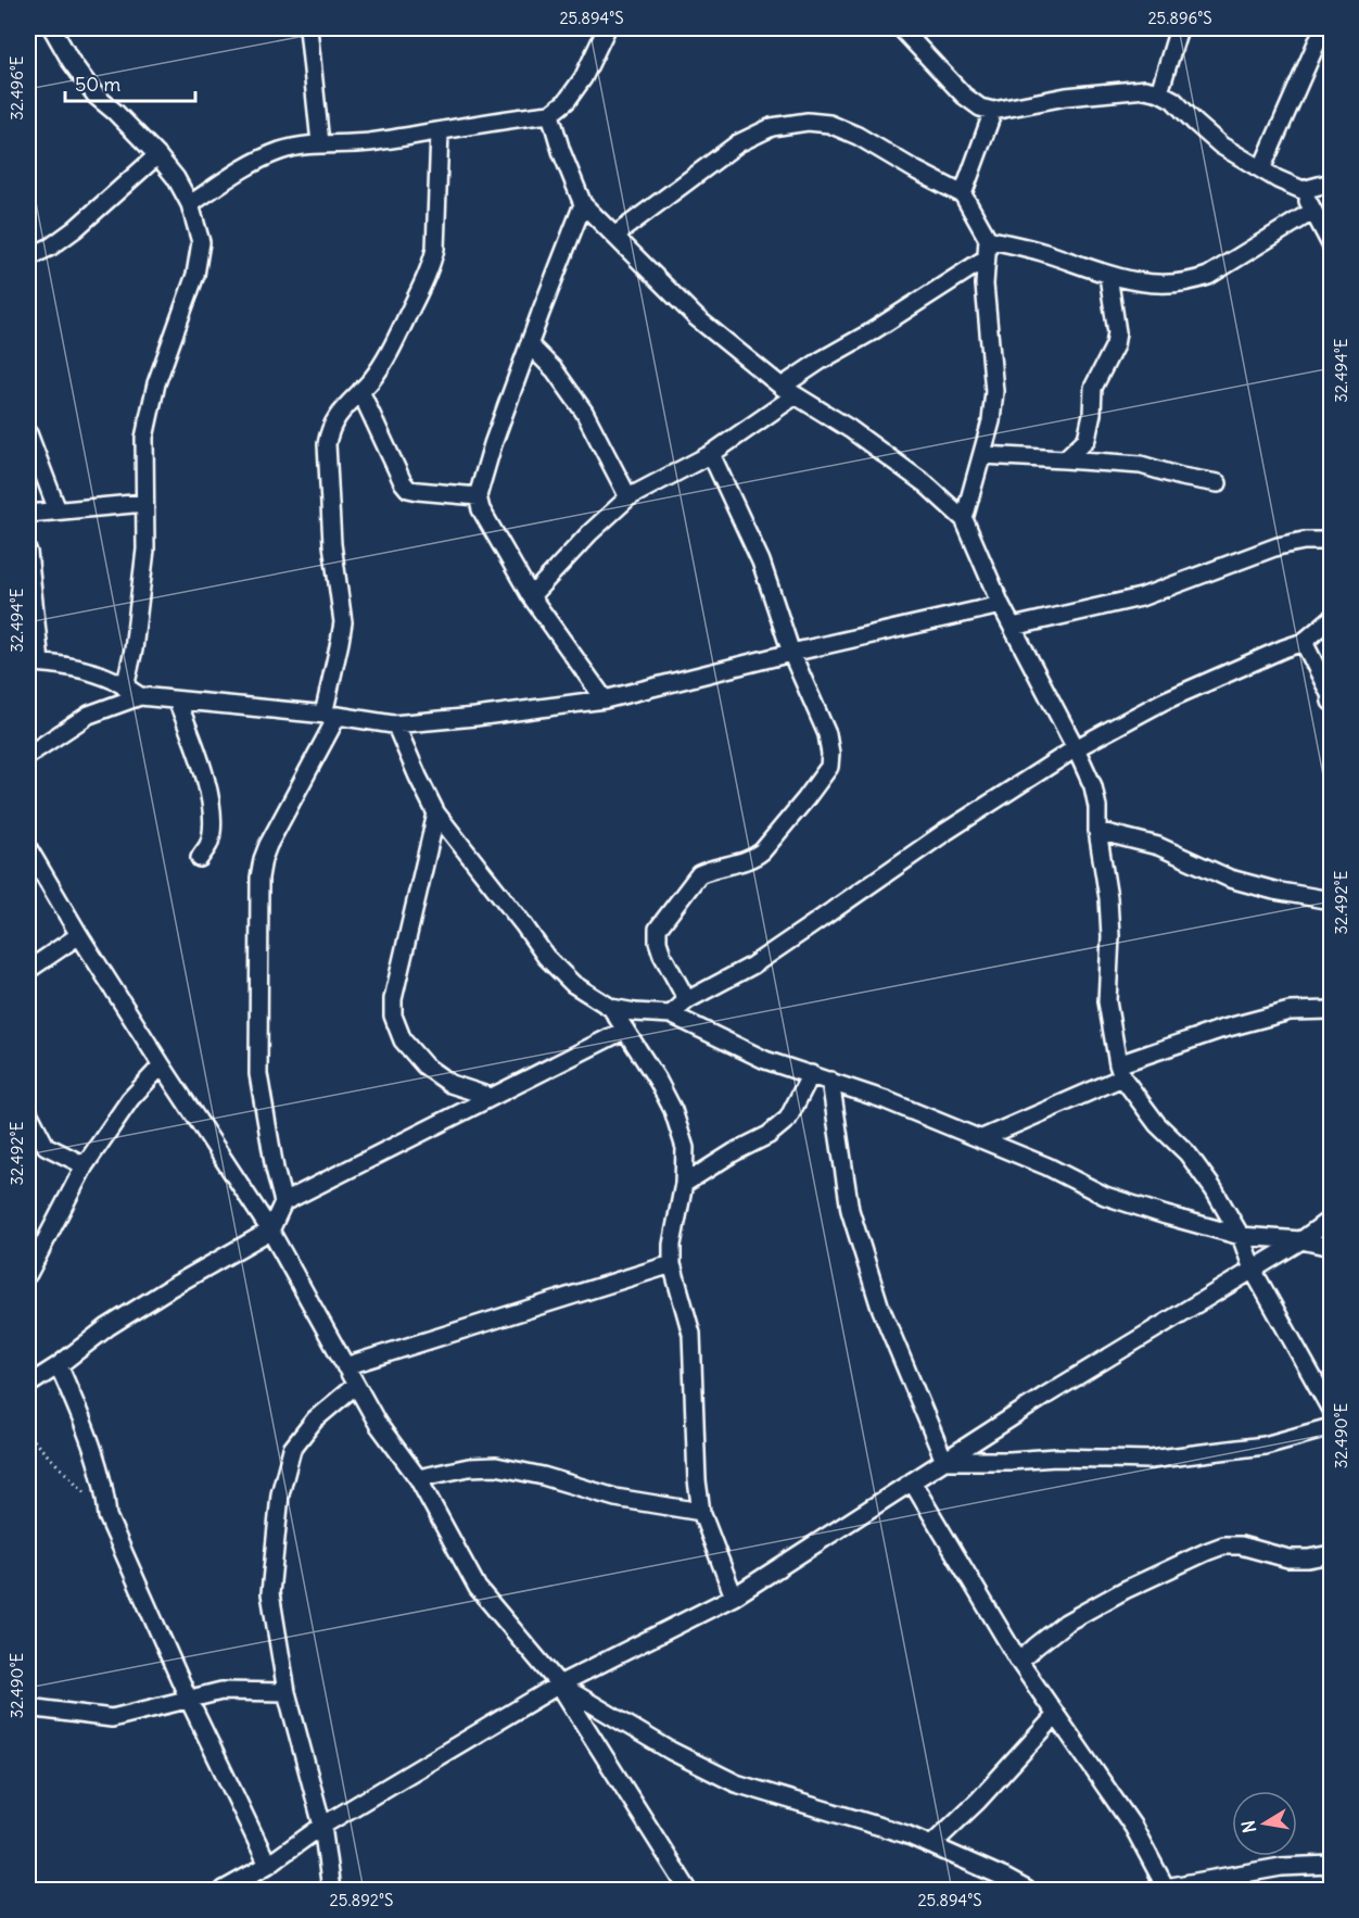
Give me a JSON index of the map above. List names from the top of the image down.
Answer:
{
  "scale_bar": "50 m",
  "north": "left",
  "coordinates": [
    "25.894°S",
    "25.896°S",
    "32.496°E",
    "32.494°E",
    "32.492°E",
    "32.490°E",
    "25.892°S"
  ]
}
